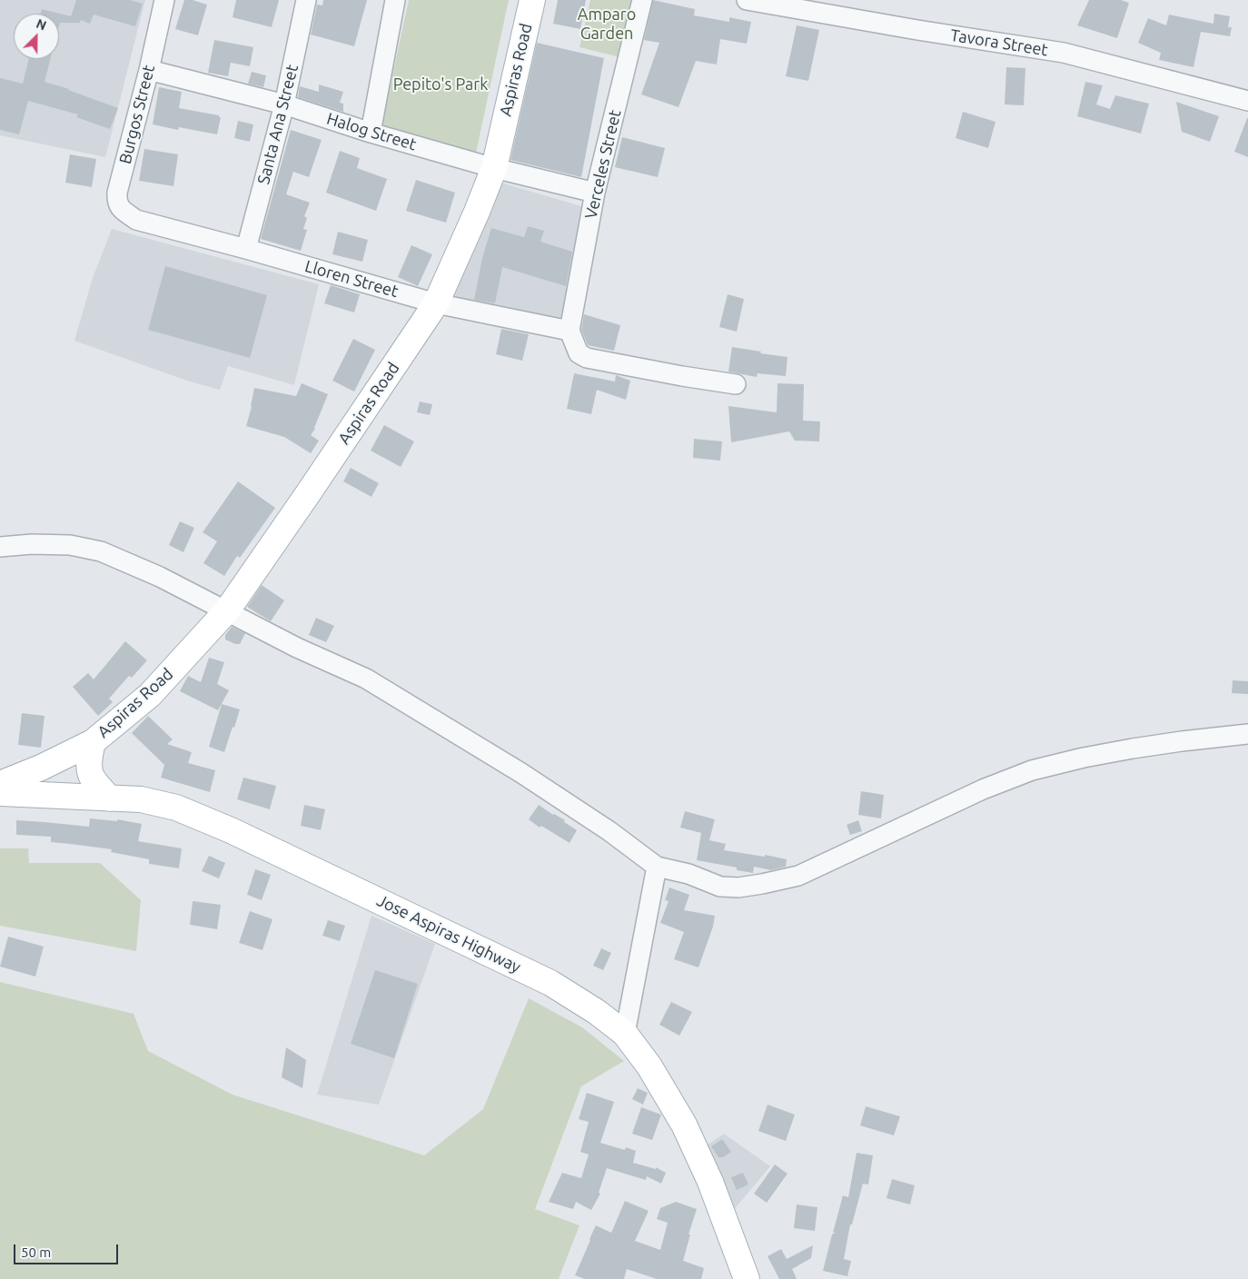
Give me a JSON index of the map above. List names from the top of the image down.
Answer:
{
  "streets": {
    "main road": ["Aspiras Road", "Jose Aspiras Highway"],
    "street": [
      "Tavora Street",
      "Burgos Street",
      "Santa Ana Street",
      "Halog Street",
      "Verceles Street",
      "Lloren Street"
    ]
  },
  "crossings": [
    ["Aspiras Road", "Halog Street"],
    ["Aspiras Road", "Lloren Street"],
    ["Aspiras Road", "Jose Aspiras Highway"],
    ["Burgos Street", "Halog Street"],
    ["Burgos Street", "Lloren Street"],
    ["Santa Ana Street", "Halog Street"],
    ["Santa Ana Street", "Lloren Street"],
    ["Halog Street", "Verceles Street"],
    ["Verceles Street", "Lloren Street"]
  ],
  "parks": ["Amparo Garden", "Pepito's Park"],
  "scale_bar": "50 m",
  "north": "top right"
}
